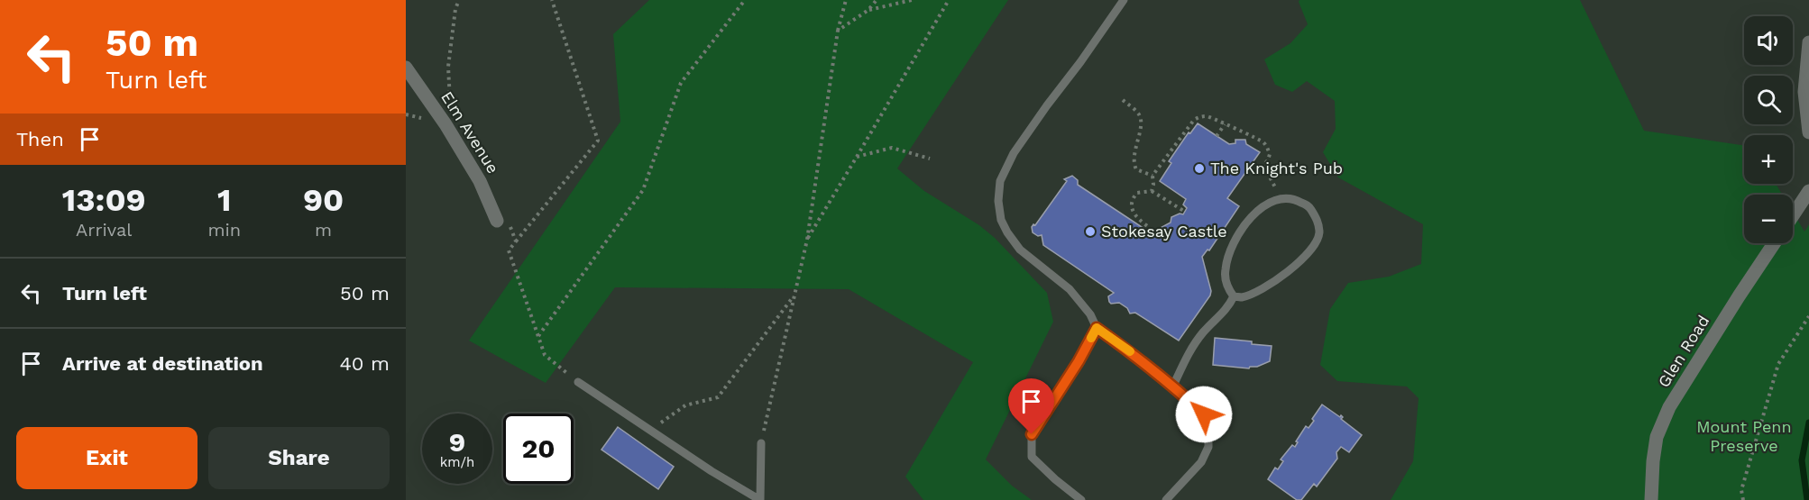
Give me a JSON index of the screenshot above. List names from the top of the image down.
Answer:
{
  "streets": {
    "street": ["Elm Avenue", "Glen Road"]
  },
  "parks": ["Mount Penn Preserve"],
  "places": ["The Knight's Pub", "Stokesay Castle"],
  "page": {
    "turn": ["50 m", "Turn left"],
    "map_buttons": ["+", "−"],
    "then": "Then",
    "eta": [
      "13:09",
      "Arrival",
      "1",
      "min",
      "90",
      "m"
    ],
    "list": [
      {
        "name": "Turn left",
        "value": "50 m"
      },
      {
        "name": "Arrive at destination",
        "value": "40 m"
      }
    ],
    "speed": "9 km/h",
    "limit": "20",
    "buttons": ["Exit", "Share"]
  }
}
